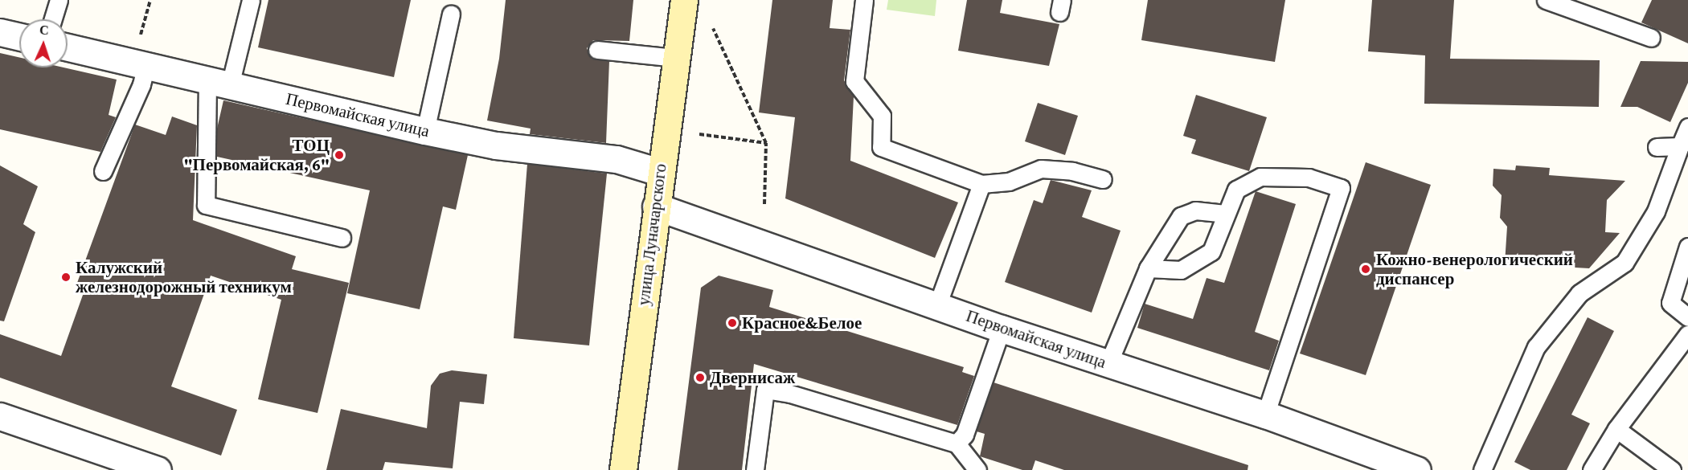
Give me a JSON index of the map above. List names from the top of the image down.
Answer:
{
  "streets": {
    "main road": ["улица Луначарского"],
    "street": ["Первомайская улица"]
  },
  "crossings": [
    ["Первомайская улица", "улица Луначарского"]
  ],
  "places": [
    "ТОЦ \"Первомайская, 6\"",
    "Кожно-венерологический диспансер",
    "Калужский железнодорожный техникум",
    "Красное&Белое",
    "Двернисаж"
  ],
  "north": "top"
}
